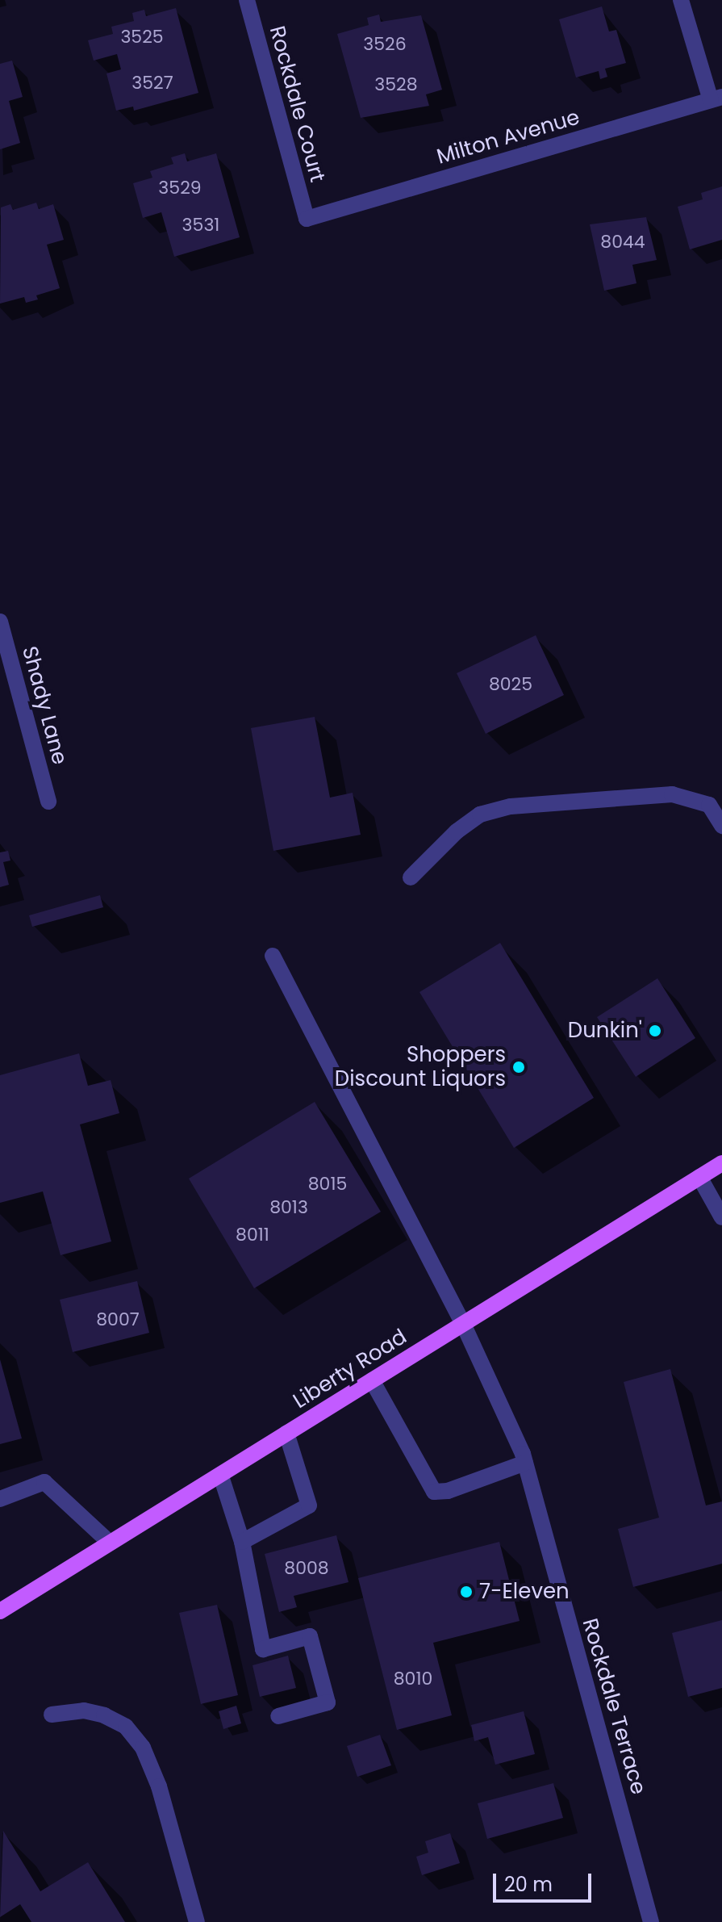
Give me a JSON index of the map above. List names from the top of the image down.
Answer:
{
  "streets": {
    "main road": ["Liberty Road"],
    "street": [
      "Rockdale Court",
      "Milton Avenue",
      "Shady Lane",
      "Rockdale Terrace"
    ]
  },
  "crossings": [
    ["Rockdale Court", "Milton Avenue"],
    ["Liberty Road", "Rockdale Terrace"]
  ],
  "places": ["Dunkin'", "Shoppers Discount Liquors", "7-Eleven"],
  "house_numbers": [
    "3525",
    "3526",
    "3527",
    "3528",
    "3529",
    "3531",
    "8044",
    "8025",
    "8015",
    "8013",
    "8011",
    "8007",
    "8008",
    "8010"
  ],
  "scale_bar": "20 m"
}
